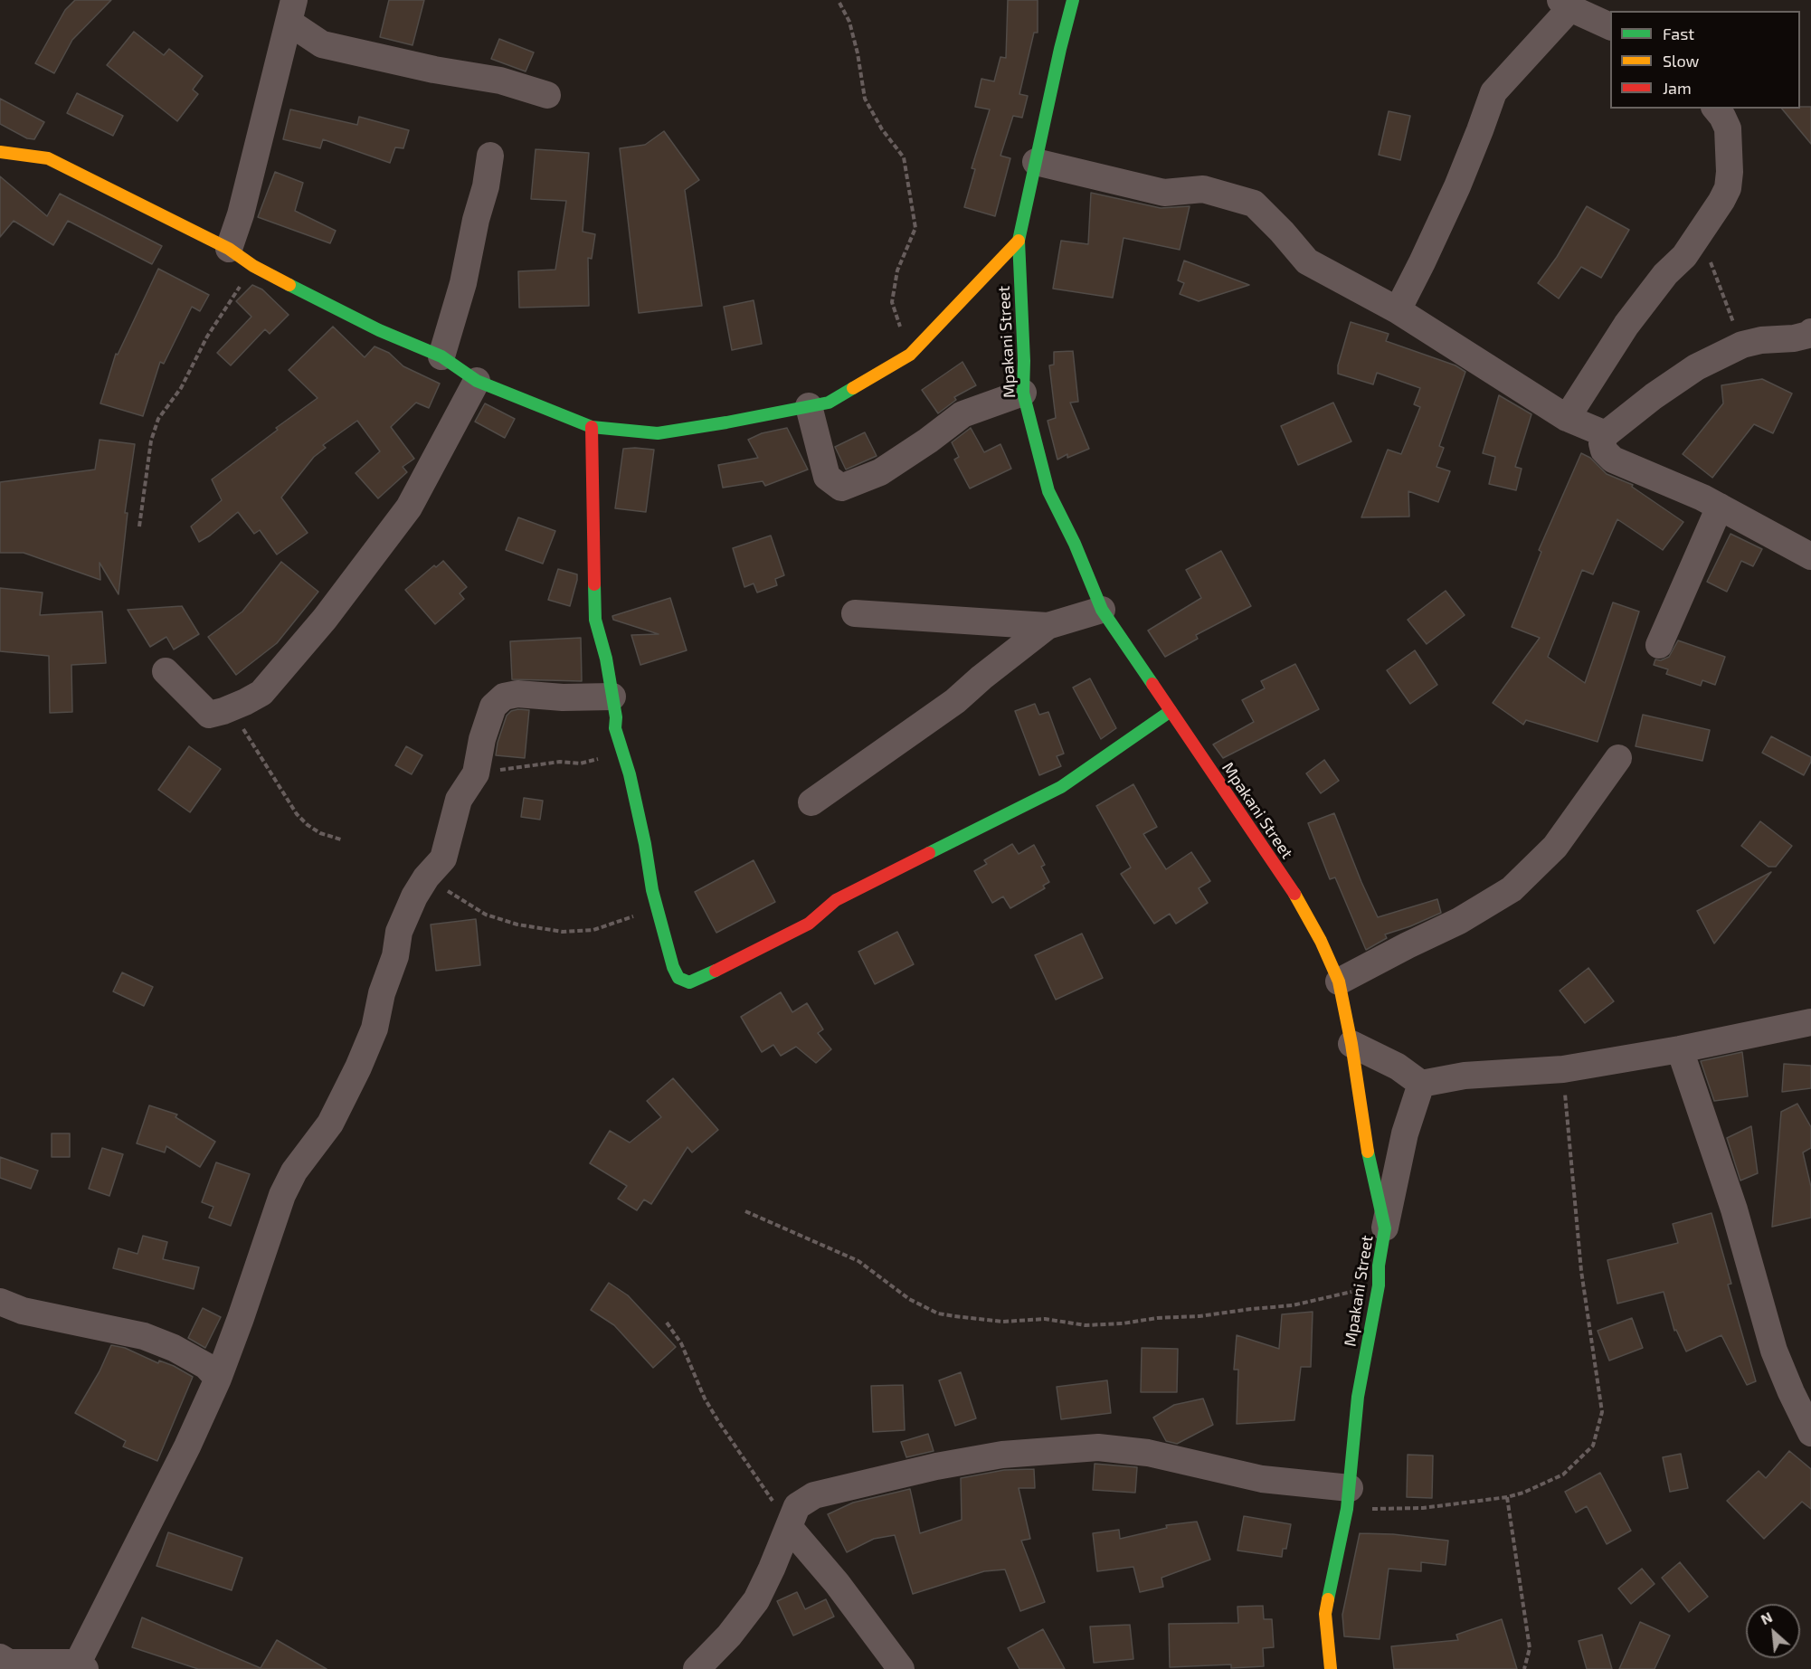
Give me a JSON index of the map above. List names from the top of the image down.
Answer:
{
  "streets": {
    "street": ["Mpakani Street"]
  },
  "legend": ["Fast", "Slow", "Jam"],
  "north": "top left"
}
